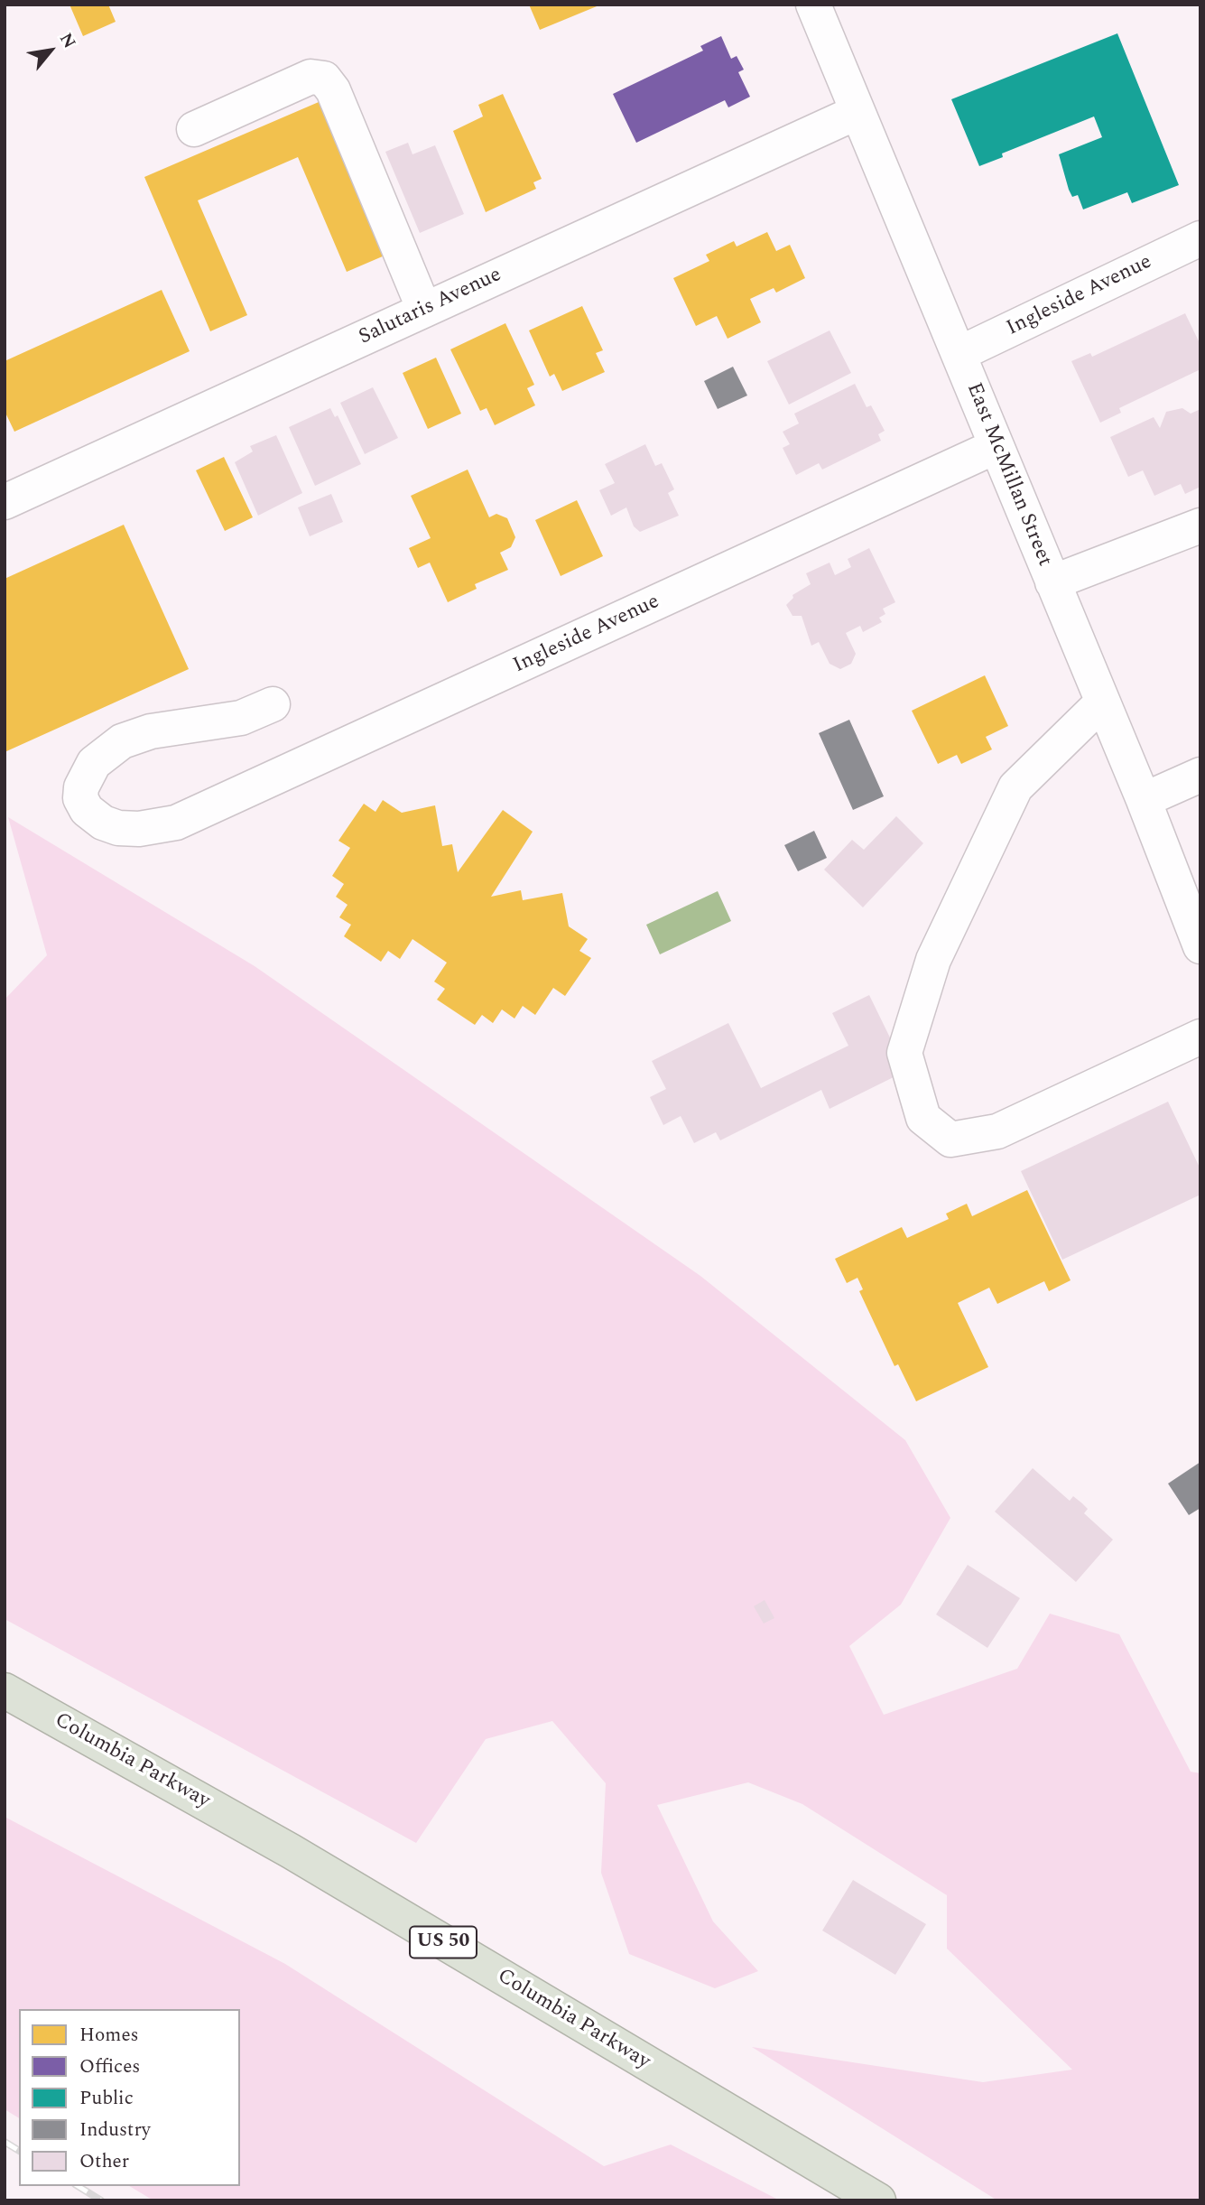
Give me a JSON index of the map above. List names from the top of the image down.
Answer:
{
  "streets": {
    "highway": ["Columbia Parkway", "US 50"],
    "street": ["Ingleside Avenue", "Salutaris Avenue", "East McMillan Street"]
  },
  "crossings": [
    ["Ingleside Avenue", "East McMillan Street"],
    ["Salutaris Avenue", "East McMillan Street"]
  ],
  "legend": [
    "Homes",
    "Offices",
    "Public",
    "Industry",
    "Other"
  ],
  "north": "top right"
}
